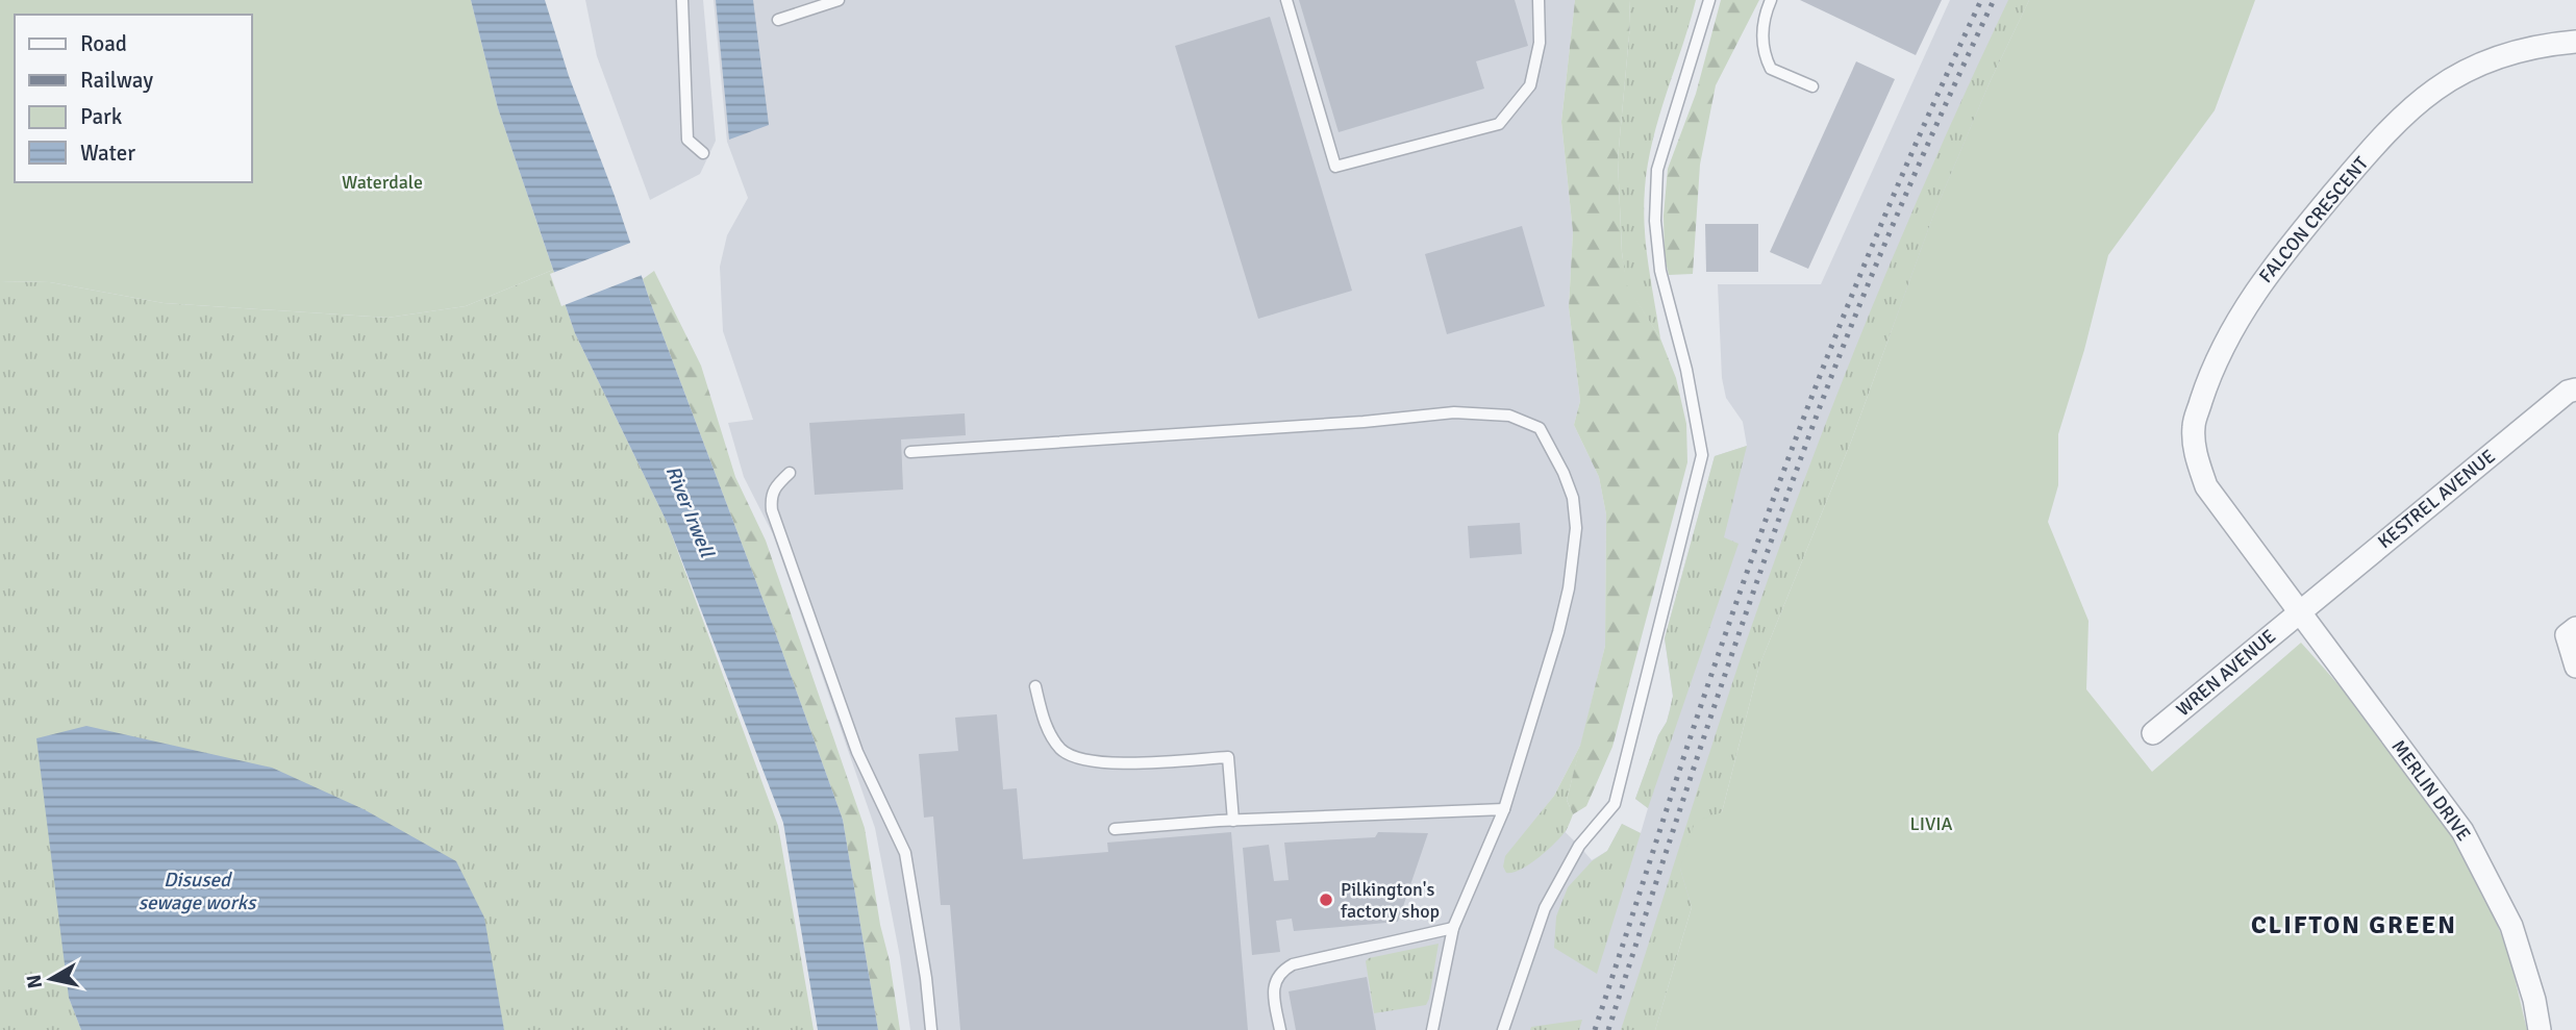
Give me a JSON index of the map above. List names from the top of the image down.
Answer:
{
  "streets": {
    "street": [
      "FALCON CRESCENT",
      "KESTREL AVENUE",
      "WREN AVENUE",
      "MERLIN DRIVE"
    ]
  },
  "crossings": [
    ["FALCON CRESCENT", "KESTREL AVENUE"],
    ["FALCON CRESCENT", "WREN AVENUE"],
    ["FALCON CRESCENT", "MERLIN DRIVE"],
    ["KESTREL AVENUE", "WREN AVENUE"],
    ["KESTREL AVENUE", "MERLIN DRIVE"],
    ["WREN AVENUE", "MERLIN DRIVE"]
  ],
  "districts": ["CLIFTON GREEN"],
  "water": ["River Irwell", "Disused sewage works"],
  "parks": ["Waterdale", "LIVIA"],
  "places": ["Pilkington's factory shop"],
  "legend": [
    "Road",
    "Railway",
    "Park",
    "Water"
  ],
  "north": "left"
}
